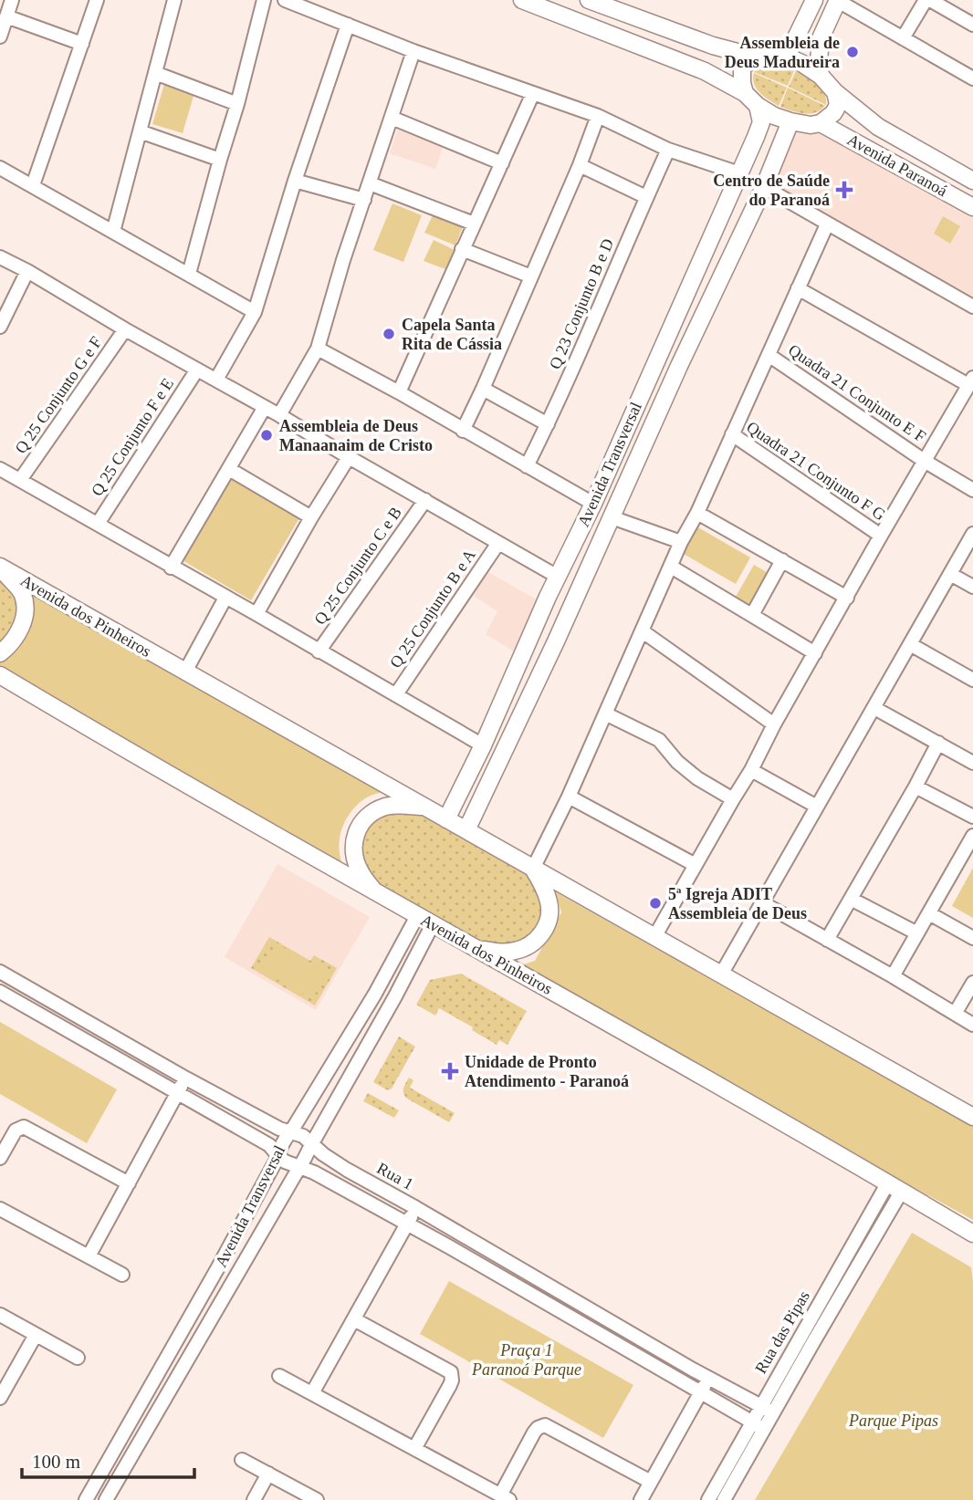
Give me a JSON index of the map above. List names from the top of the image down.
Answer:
{
  "streets": {
    "street": [
      "Avenida Paranoá",
      "Q 23 Conjunto B e D",
      "Quadra 21 Conjunto E F",
      "Q 25 Conjunto G e F",
      "Q 25 Conjunto F e E",
      "Avenida Transversal",
      "Quadra 21 Conjunto F G",
      "Q 25 Conjunto C e B",
      "Q 25 Conjunto B e A",
      "Avenida dos Pinheiros",
      "Rua 1",
      "Rua das Pipas"
    ]
  },
  "crossings": [
    ["Avenida Paranoá", "Avenida Transversal"],
    ["Avenida Transversal", "Avenida dos Pinheiros"],
    ["Avenida Transversal", "Rua 1"],
    ["Avenida dos Pinheiros", "Rua das Pipas"],
    ["Rua 1", "Rua das Pipas"]
  ],
  "parks": ["Praça 1 Paranoá Parque", "Parque Pipas"],
  "places": {
    "other": [
      "Assembleia de Deus Madureira",
      "Capela Santa Rita de Cássia",
      "Assembleia de Deus Manaanaim de Cristo",
      "5ª Igreja ADIT Assembleia de Deus"
    ],
    "health": ["Centro de Saúde do Paranoá", "Unidade de Pronto Atendimento - Paranoá"]
  },
  "scale_bar": "100 m"
}
